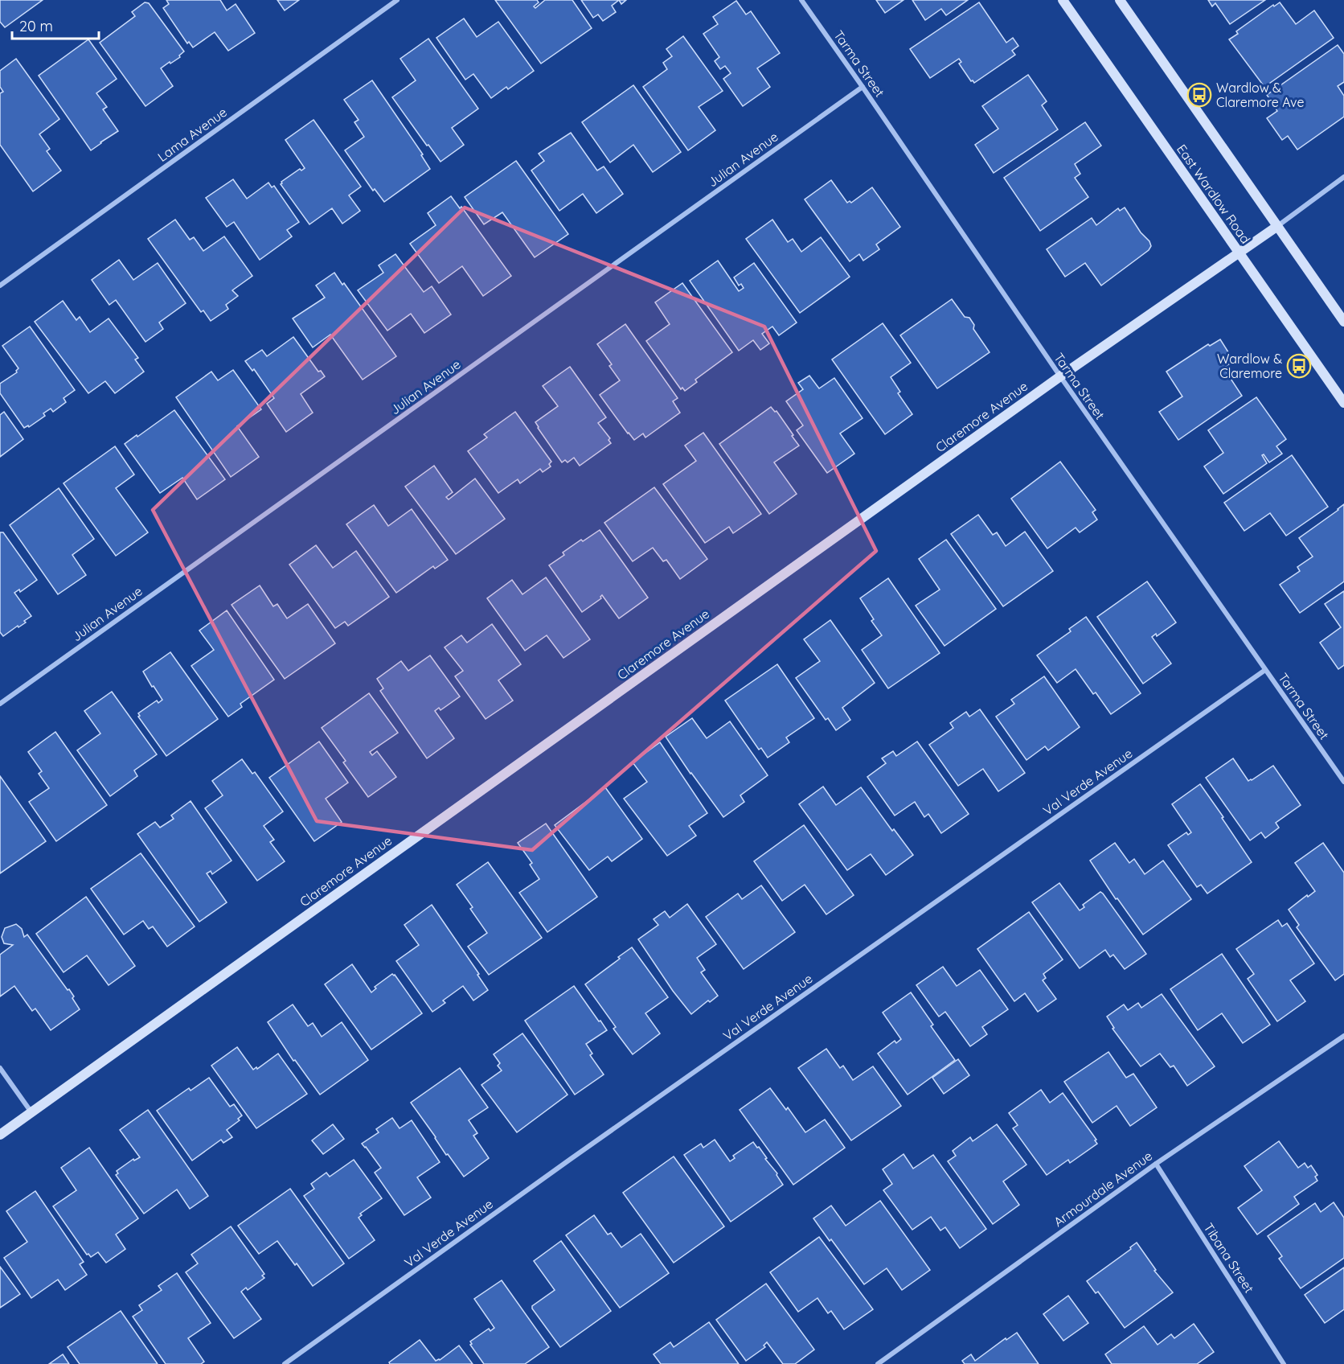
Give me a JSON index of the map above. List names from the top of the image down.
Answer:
{
  "streets": {
    "street": [
      "Tarma Street",
      "Lama Avenue",
      "Julian Avenue",
      "East Wardlow Road",
      "Claremore Avenue",
      "Val Verde Avenue",
      "Armourdale Avenue",
      "Tibana Street"
    ]
  },
  "crossings": [
    ["Tarma Street", "Julian Avenue"],
    ["Tarma Street", "Claremore Avenue"],
    ["Tarma Street", "Val Verde Avenue"],
    ["East Wardlow Road", "Claremore Avenue"],
    ["Armourdale Avenue", "Tibana Street"]
  ],
  "places": {
    "bus stop": ["Wardlow & Claremore Ave", "Wardlow & Claremore"]
  },
  "scale_bar": "20 m"
}
